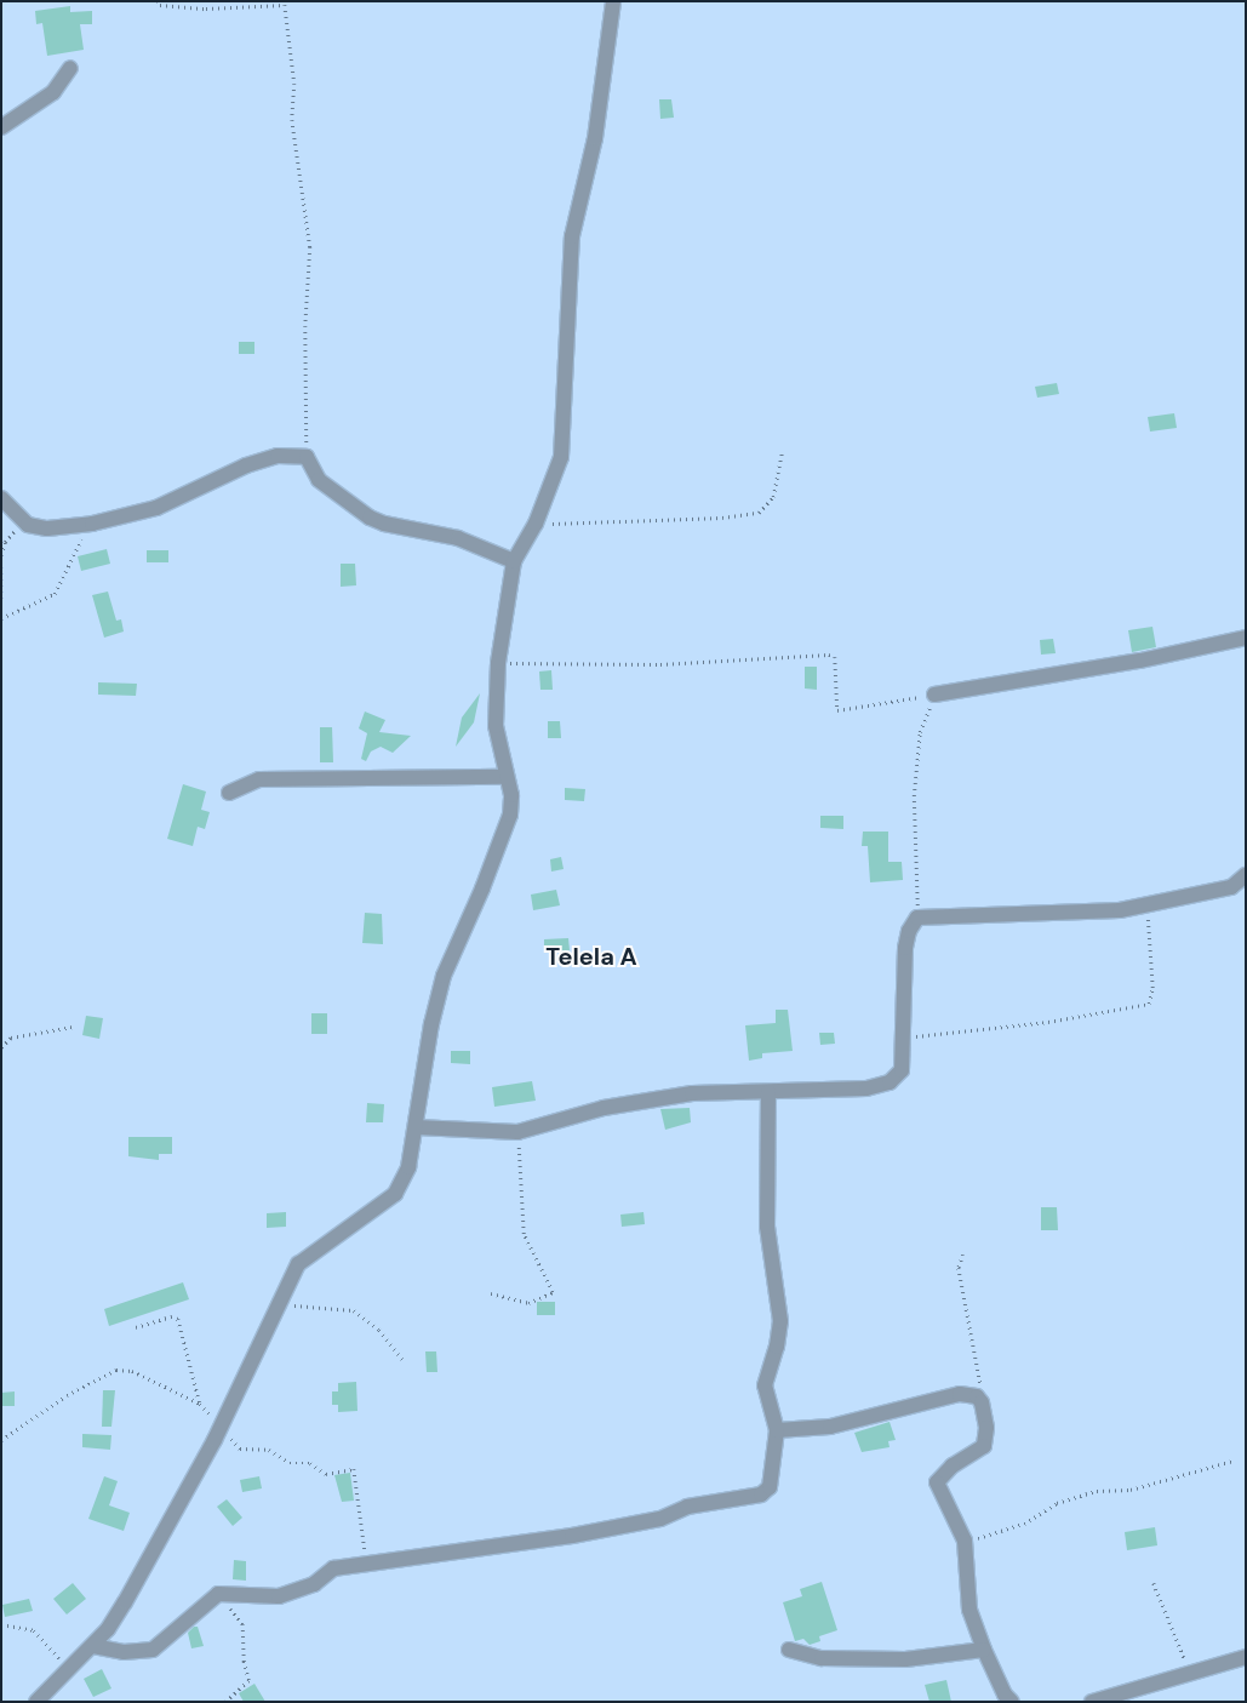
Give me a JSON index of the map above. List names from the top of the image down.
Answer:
{
  "districts": ["Telela A"]
}
